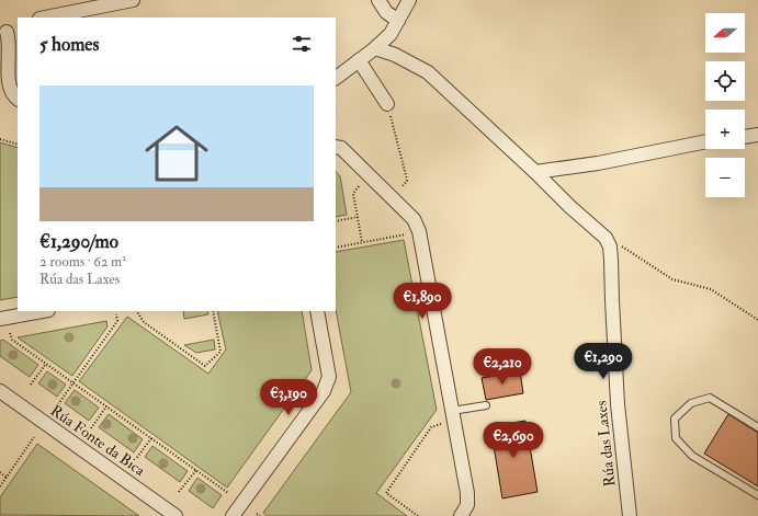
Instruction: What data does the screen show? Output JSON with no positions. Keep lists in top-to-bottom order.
{
  "streets": {
    "street": ["Rúa Fonte da Bica", "Rúa das Laxes"]
  },
  "north": "left",
  "page": {
    "map_buttons": ["+", "−"],
    "heading": "5 homes",
    "list": [
      {
        "name": "€1,290/mo",
        "note": "2 rooms · 62 m² · Rúa das Laxes"
      }
    ],
    "price": [
      "€1,890",
      "€1,290",
      "€2,210",
      "€3,190",
      "€2,690"
    ]
  }
}
